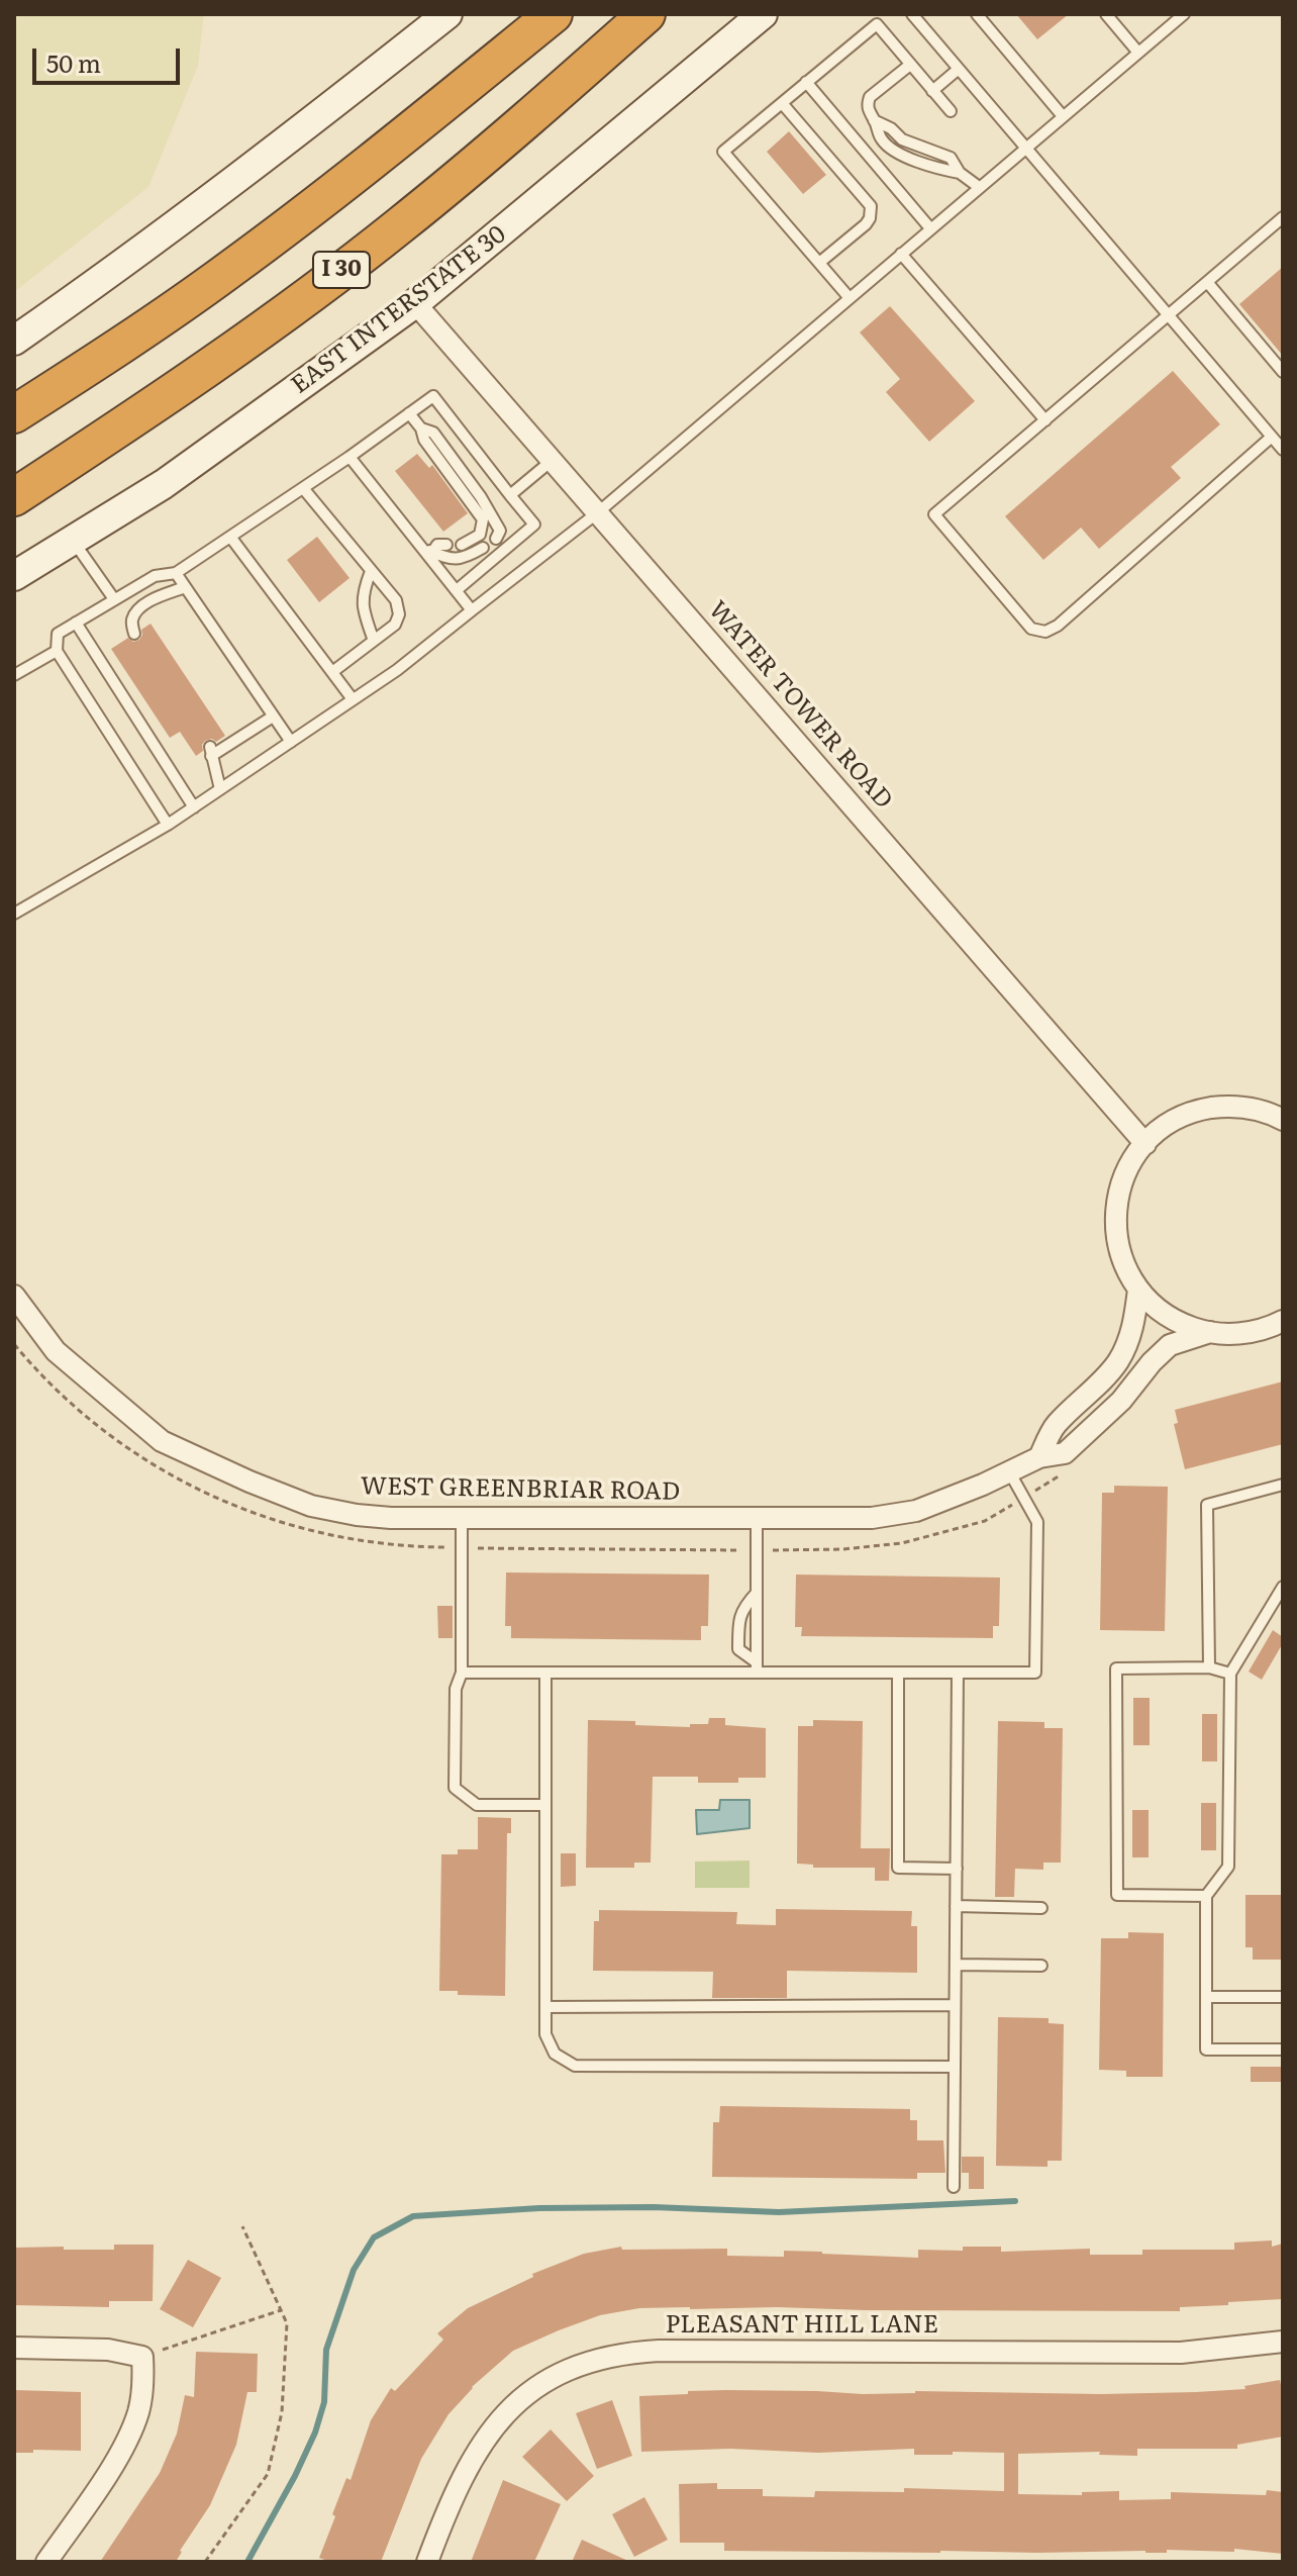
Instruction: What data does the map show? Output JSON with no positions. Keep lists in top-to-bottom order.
{
  "streets": {
    "highway": ["I 30"],
    "main road": ["EAST INTERSTATE 30"],
    "street": ["WATER TOWER ROAD", "WEST GREENBRIAR ROAD", "PLEASANT HILL LANE"]
  },
  "crossings": [
    ["EAST INTERSTATE 30", "WATER TOWER ROAD"]
  ],
  "scale_bar": "50 m"
}
